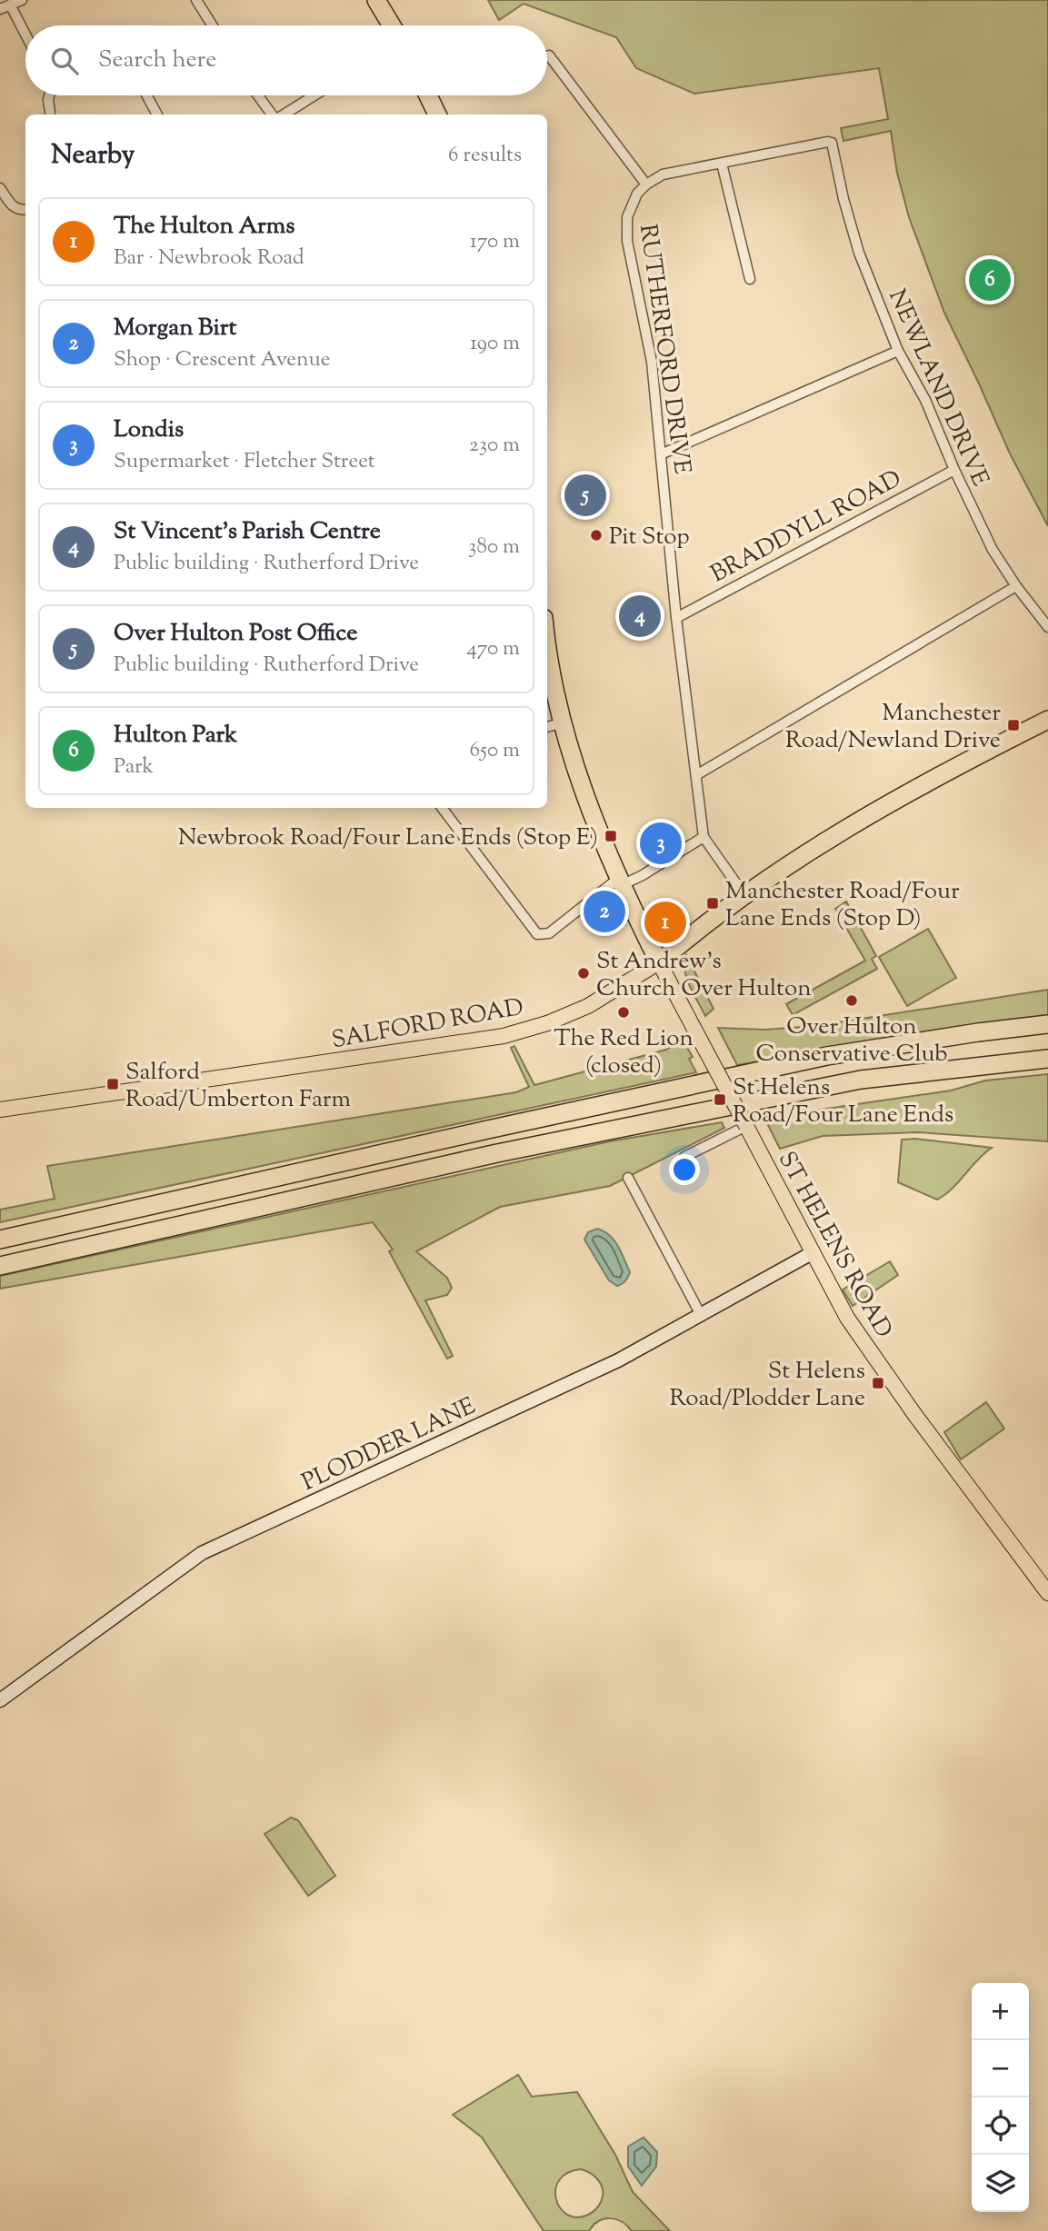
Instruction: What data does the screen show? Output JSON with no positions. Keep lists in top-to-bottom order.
{
  "streets": {
    "main road": ["SALFORD ROAD", "ST HELENS ROAD", "PLODDER LANE"],
    "street": ["RUTHERFORD DRIVE", "NEWLAND DRIVE", "BRADDYLL ROAD"]
  },
  "crossings": [
    ["RUTHERFORD DRIVE", "BRADDYLL ROAD"],
    ["NEWLAND DRIVE", "BRADDYLL ROAD"],
    ["SALFORD ROAD", "ST HELENS ROAD"],
    ["ST HELENS ROAD", "PLODDER LANE"]
  ],
  "places": {
    "other": [
      "Pit Stop",
      "St Andrew's Church Over Hulton",
      "Over Hulton Conservative Club",
      "The Red Lion (closed)"
    ],
    "transit": [
      "Manchester Road/Newland Drive",
      "Newbrook Road/Four Lane Ends (Stop E)",
      "Manchester Road/Four Lane Ends (Stop D)",
      "Salford Road/Umberton Farm",
      "St Helens Road/Four Lane Ends",
      "St Helens Road/Plodder Lane"
    ]
  },
  "page": {
    "search": "Search here",
    "heading": ["Nearby", "6 results"],
    "list": [
      {
        "mark": "1",
        "name": "The Hulton Arms",
        "note": "Bar · Newbrook Road",
        "value": "170 m"
      },
      {
        "mark": "2",
        "name": "Morgan Birt",
        "note": "Shop · Crescent Avenue",
        "value": "190 m"
      },
      {
        "mark": "3",
        "name": "Londis",
        "note": "Supermarket · Fletcher Street",
        "value": "230 m"
      },
      {
        "mark": "4",
        "name": "St Vincent's Parish Centre",
        "note": "Public building · Rutherford Drive",
        "value": "380 m"
      },
      {
        "mark": "5",
        "name": "Over Hulton Post Office",
        "note": "Public building · Rutherford Drive",
        "value": "470 m"
      },
      {
        "mark": "6",
        "name": "Hulton Park",
        "note": "Park",
        "value": "650 m"
      }
    ],
    "pins": [
      "6",
      "5",
      "4",
      "3",
      "2",
      "1"
    ],
    "map_buttons": ["+", "−"]
  }
}
